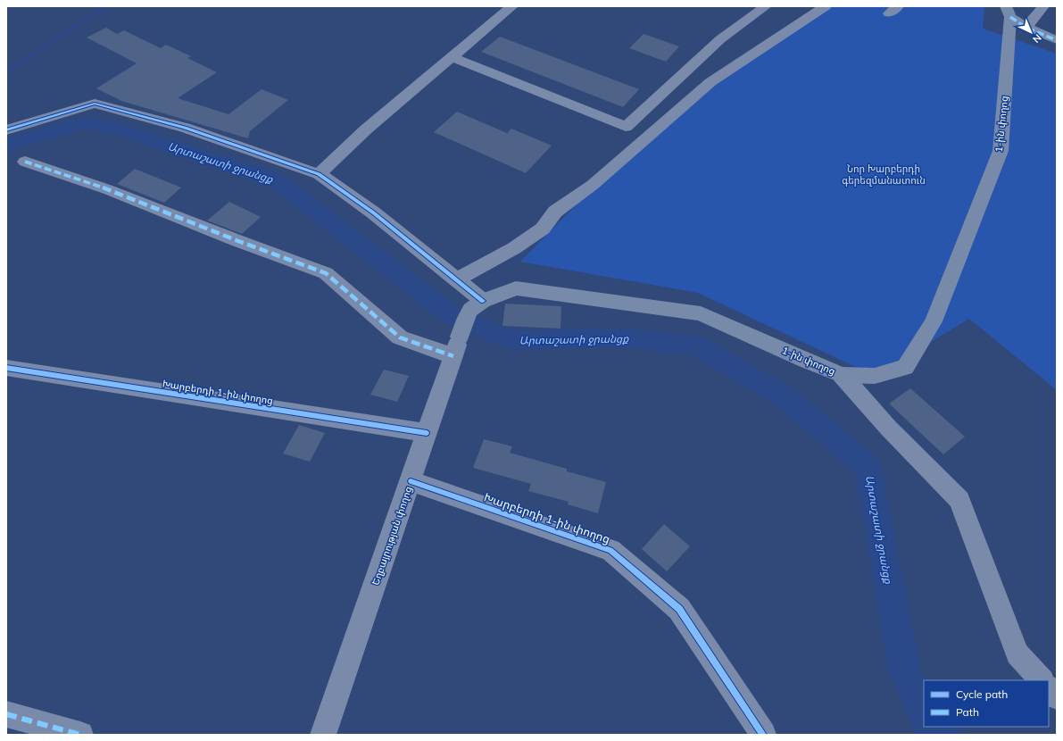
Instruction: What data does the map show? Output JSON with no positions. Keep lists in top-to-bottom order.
{
  "streets": {
    "main road": ["1-ին փողոց"],
    "street": ["Խարբերդի 1-ին փողոց", "Եղբայրության փողոց"]
  },
  "crossings": [
    ["Խարբերդի 1-ին փողոց", "Եղբայրության փողոց"]
  ],
  "water": ["Արտաշատի ջրանցք"],
  "parks": ["Նոր Խարբերդի գերեզմանատուն"],
  "legend": ["Cycle path", "Path"],
  "north": "bottom right"
}
